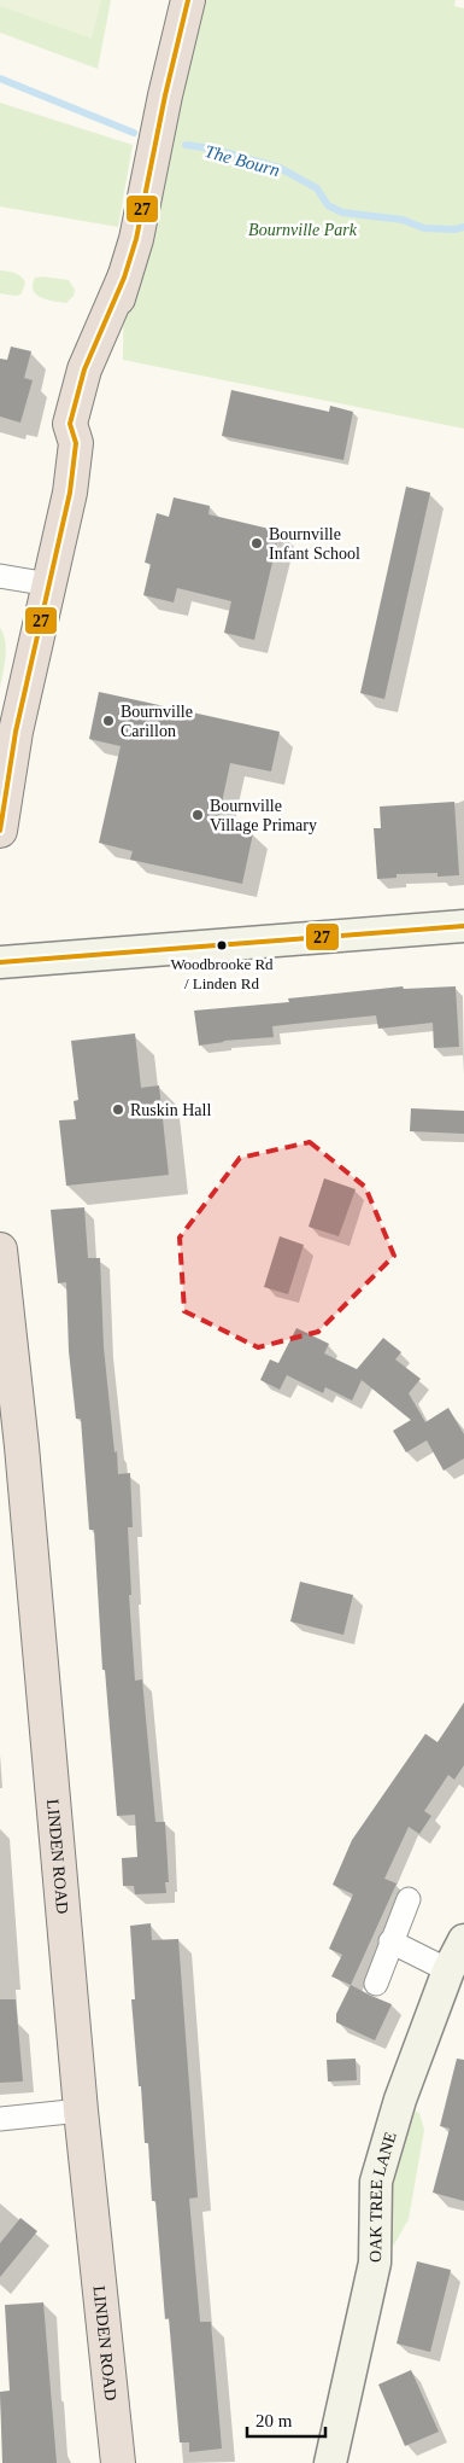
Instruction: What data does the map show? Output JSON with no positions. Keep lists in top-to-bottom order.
{
  "streets": {
    "highway": ["LINDEN ROAD"],
    "street": ["OAK TREE LANE"]
  },
  "water": ["The Bourn"],
  "parks": ["Bournville Park"],
  "places": [
    "Bournville Infant School",
    "Bournville Carillon",
    "Bournville Village Primary",
    "Woodbrooke Rd / Linden Rd",
    "Ruskin Hall"
  ],
  "lines": ["transit line 27"],
  "scale_bar": "20 m"
}
